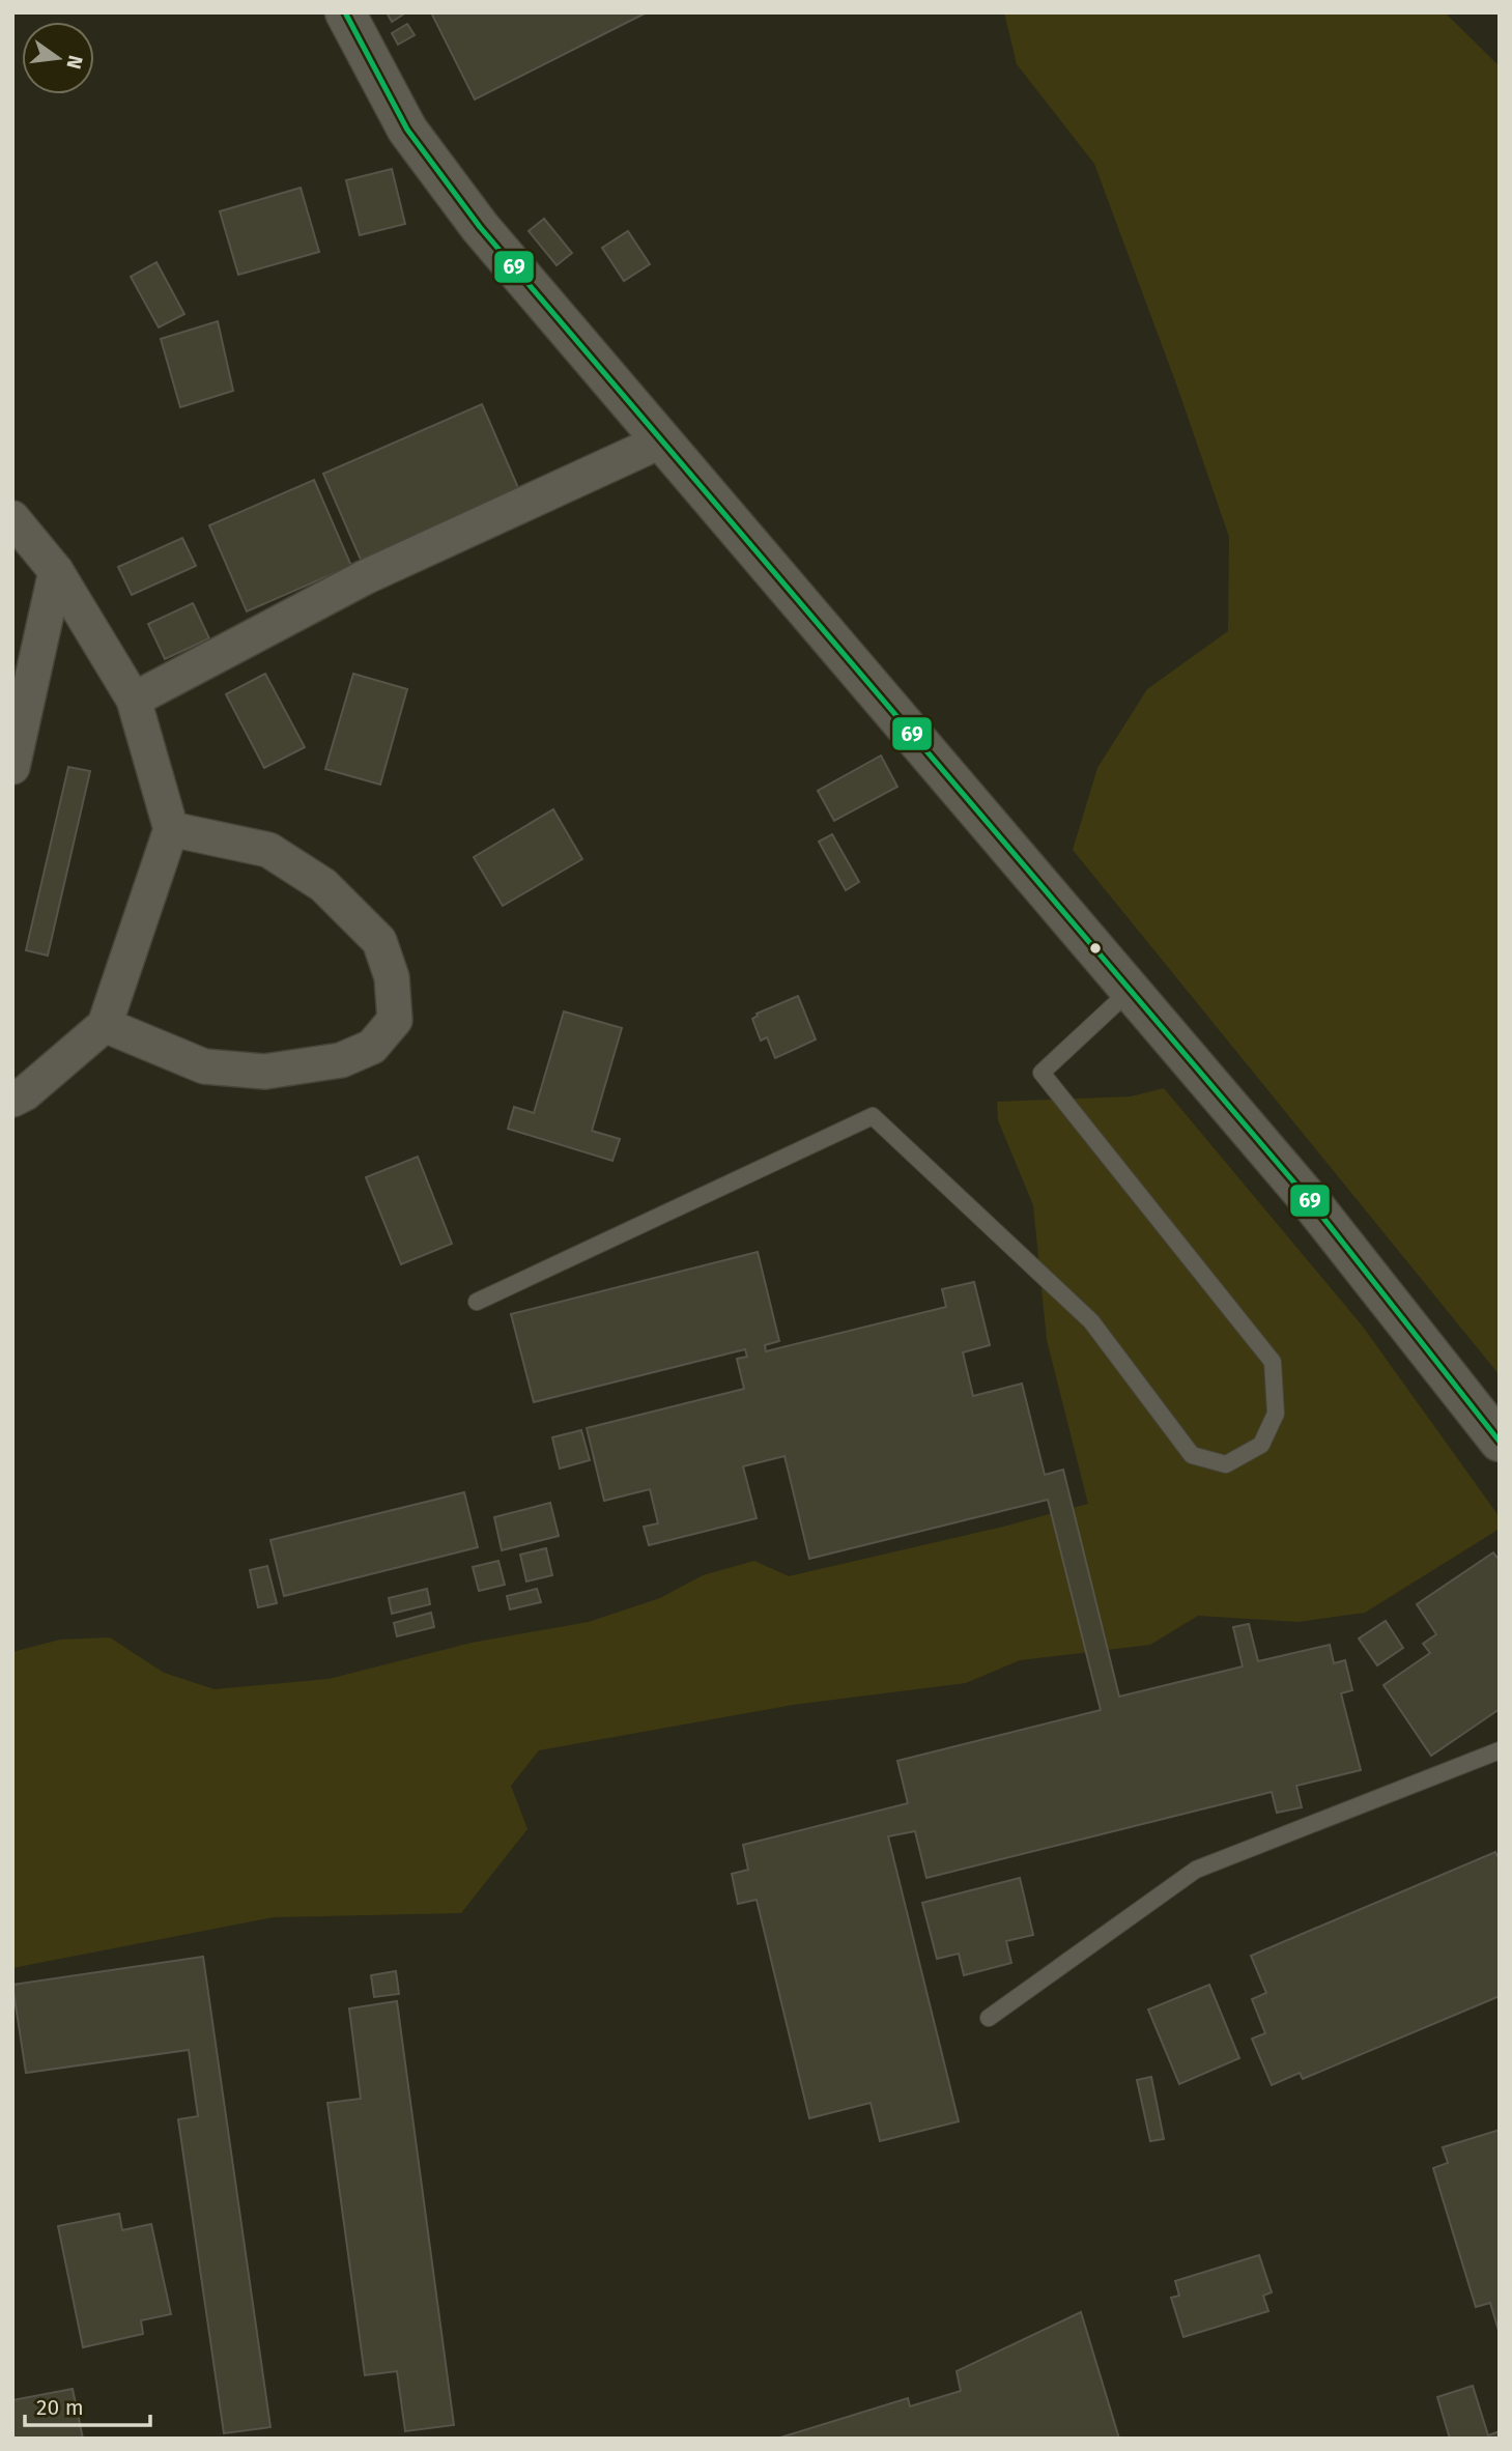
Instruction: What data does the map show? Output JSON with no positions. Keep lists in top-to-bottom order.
{
  "lines": ["transit line 69"],
  "scale_bar": "20 m",
  "north": "right"
}
